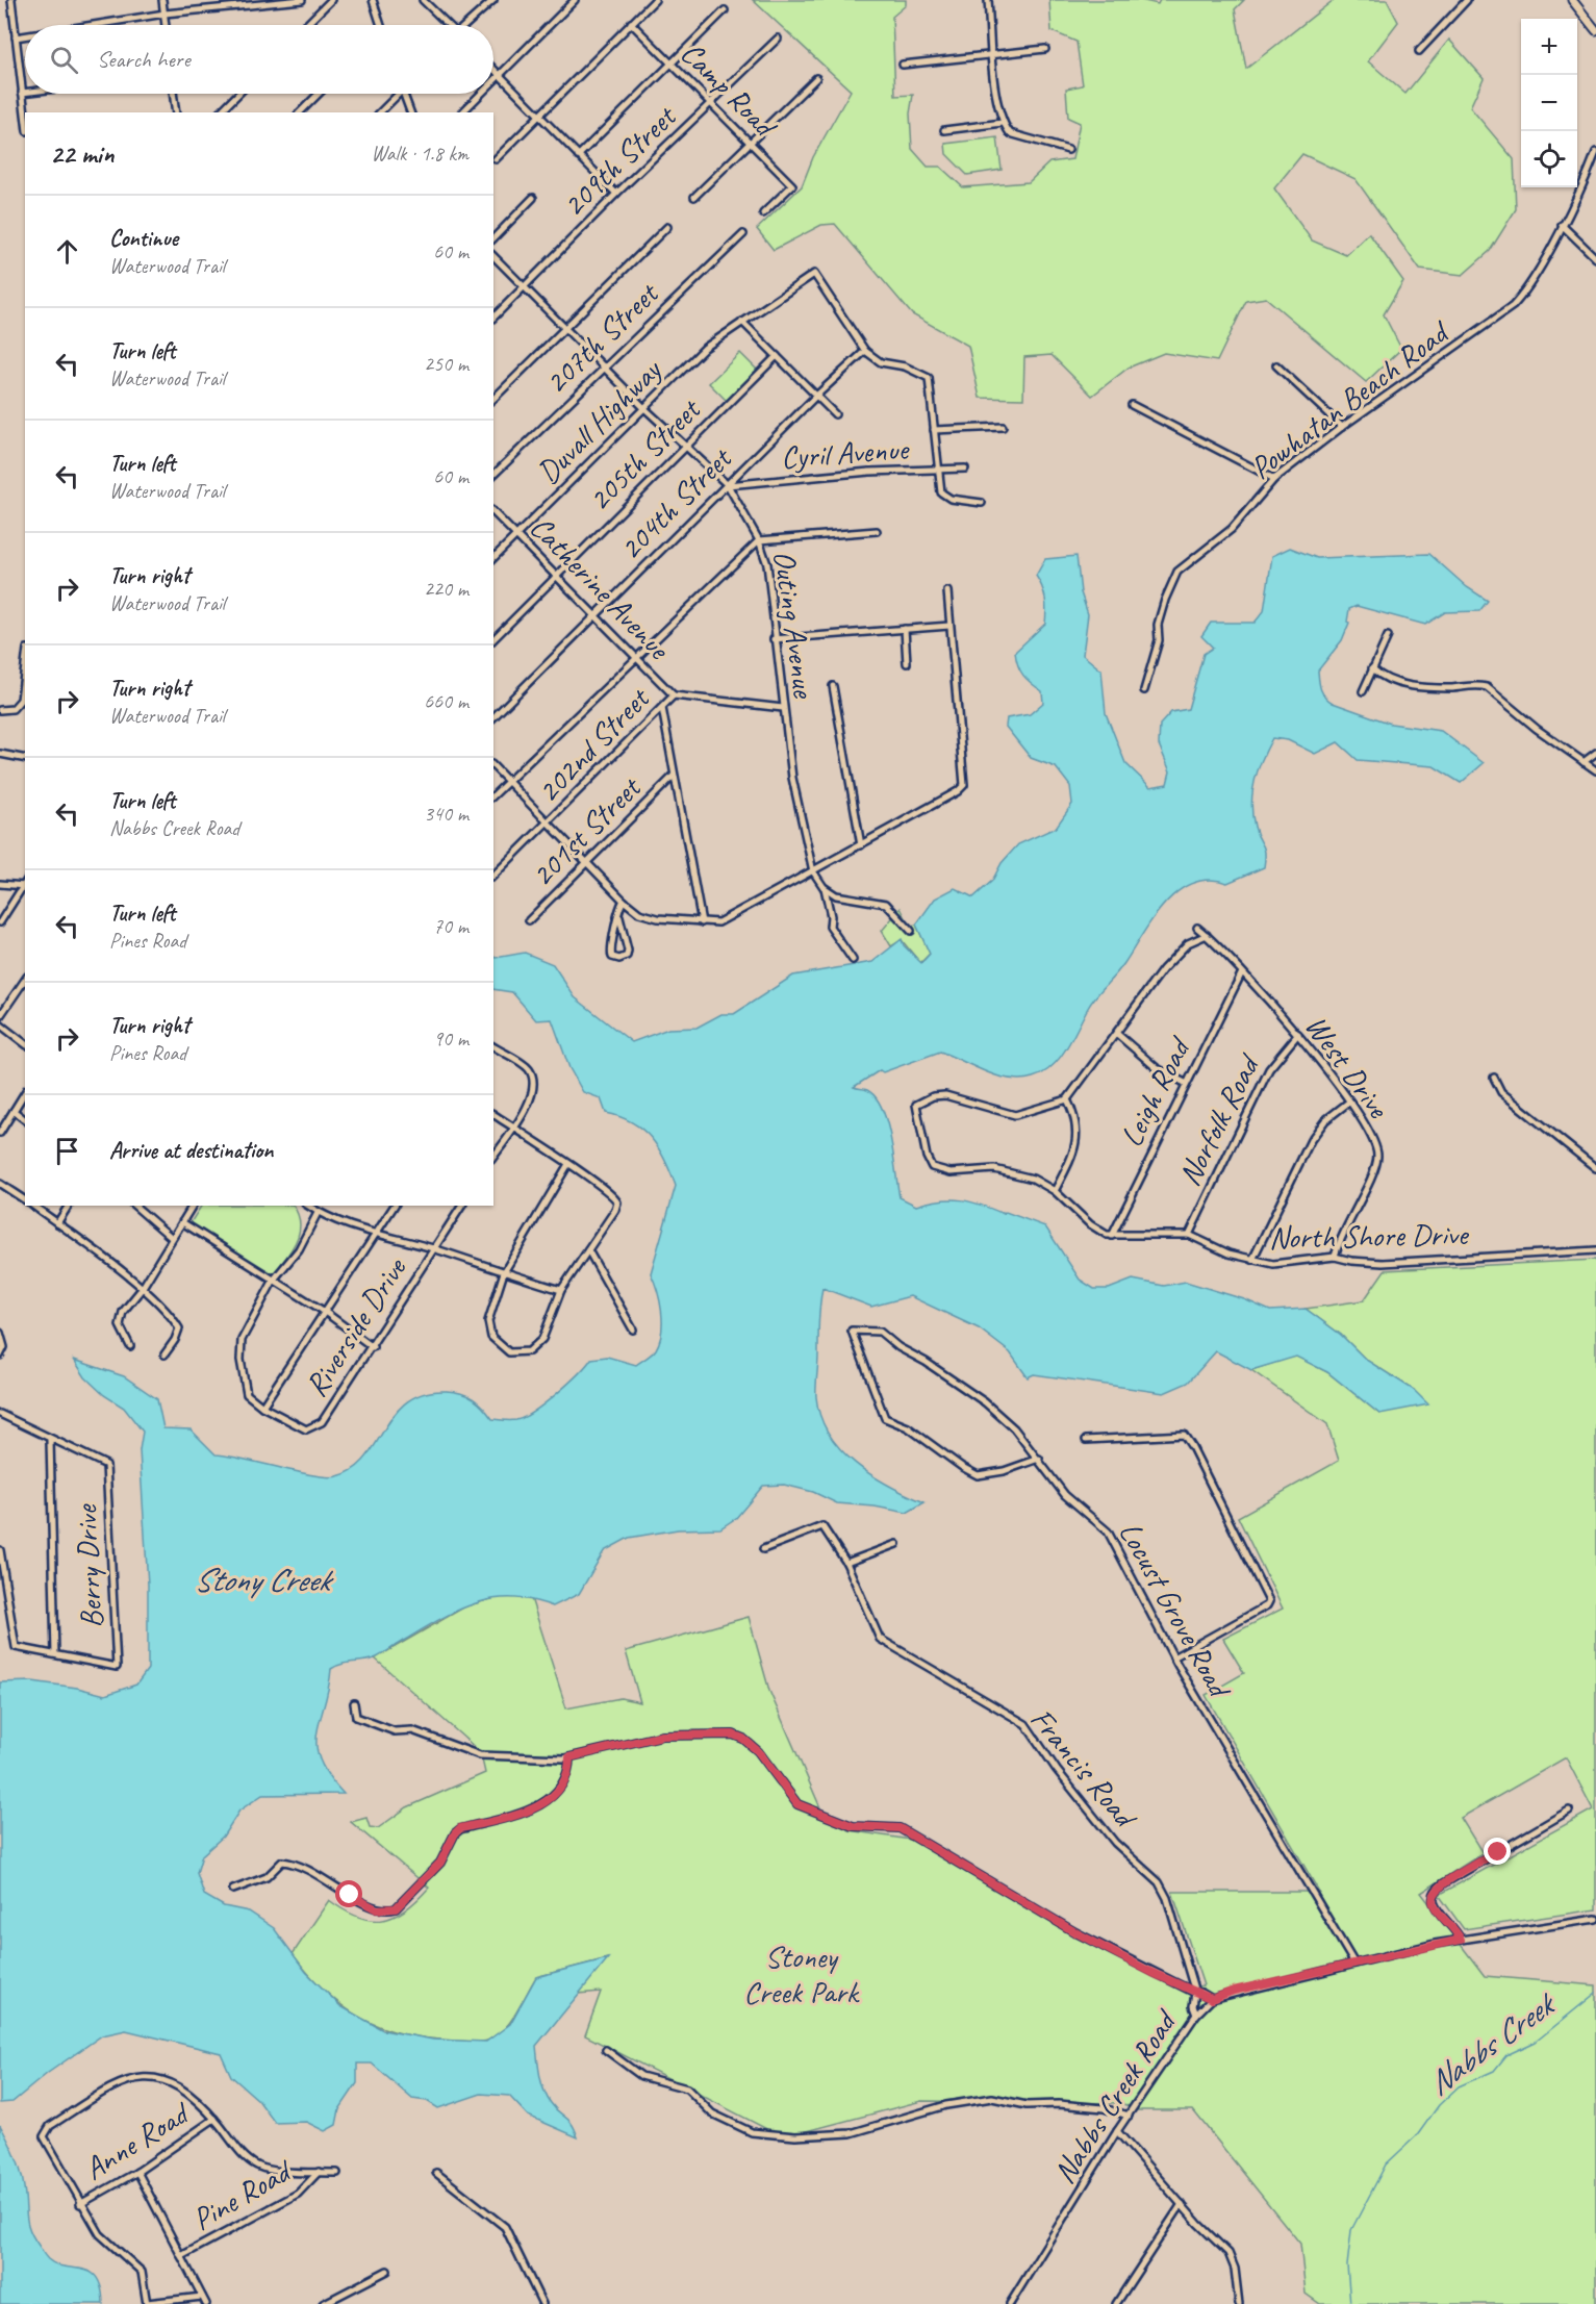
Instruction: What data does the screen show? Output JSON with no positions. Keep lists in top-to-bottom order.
{
  "streets": {
    "street": [
      "Camp Road",
      "209th Street",
      "207th Street",
      "Powhatan Beach Road",
      "Duvall Highway",
      "Cyril Avenue",
      "205th Street",
      "204th Street",
      "Catherine Avenue",
      "Outing Avenue",
      "202nd Street",
      "201st Street",
      "West Drive",
      "Leigh Road",
      "Norfolk Road",
      "North Shore Drive",
      "Riverside Drive",
      "Berry Drive",
      "Locust Grove Road",
      "Francis Road",
      "Nabbs Creek Road",
      "Anne Road",
      "Pine Road"
    ]
  },
  "crossings": [
    ["Camp Road", "209th Street"],
    ["209th Street", "Outing Avenue"],
    ["207th Street", "Outing Avenue"],
    ["Duvall Highway", "204th Street"],
    ["Duvall Highway", "Catherine Avenue"],
    ["Duvall Highway", "Outing Avenue"],
    ["Cyril Avenue", "204th Street"],
    ["Cyril Avenue", "Outing Avenue"],
    ["205th Street", "Catherine Avenue"],
    ["205th Street", "Outing Avenue"],
    ["204th Street", "Catherine Avenue"],
    ["204th Street", "Outing Avenue"],
    ["Catherine Avenue", "202nd Street"],
    ["Catherine Avenue", "201st Street"],
    ["Outing Avenue", "202nd Street"],
    ["West Drive", "Leigh Road"],
    ["West Drive", "Norfolk Road"],
    ["West Drive", "North Shore Drive"],
    ["Leigh Road", "North Shore Drive"],
    ["Norfolk Road", "North Shore Drive"],
    ["Locust Grove Road", "Nabbs Creek Road"],
    ["Francis Road", "Nabbs Creek Road"]
  ],
  "water": ["Stony Creek", "Nabbs Creek"],
  "parks": ["Stoney Creek Park"],
  "page": {
    "map_buttons": ["+", "−"],
    "search": "Search here",
    "heading": ["22 min", "Walk · 1.8 km"],
    "list": [
      ["Continue", "Waterwood Trail", "60 m"],
      ["Turn left", "Waterwood Trail", "250 m"],
      ["Turn left", "Waterwood Trail", "60 m"],
      ["Turn right", "Waterwood Trail", "220 m"],
      ["Turn right", "Waterwood Trail", "660 m"],
      ["Turn left", "Nabbs Creek Road", "340 m"],
      ["Turn left", "Pines Road", "70 m"],
      ["Turn right", "Pines Road", "90 m"],
      "Arrive at destination"
    ]
  }
}
